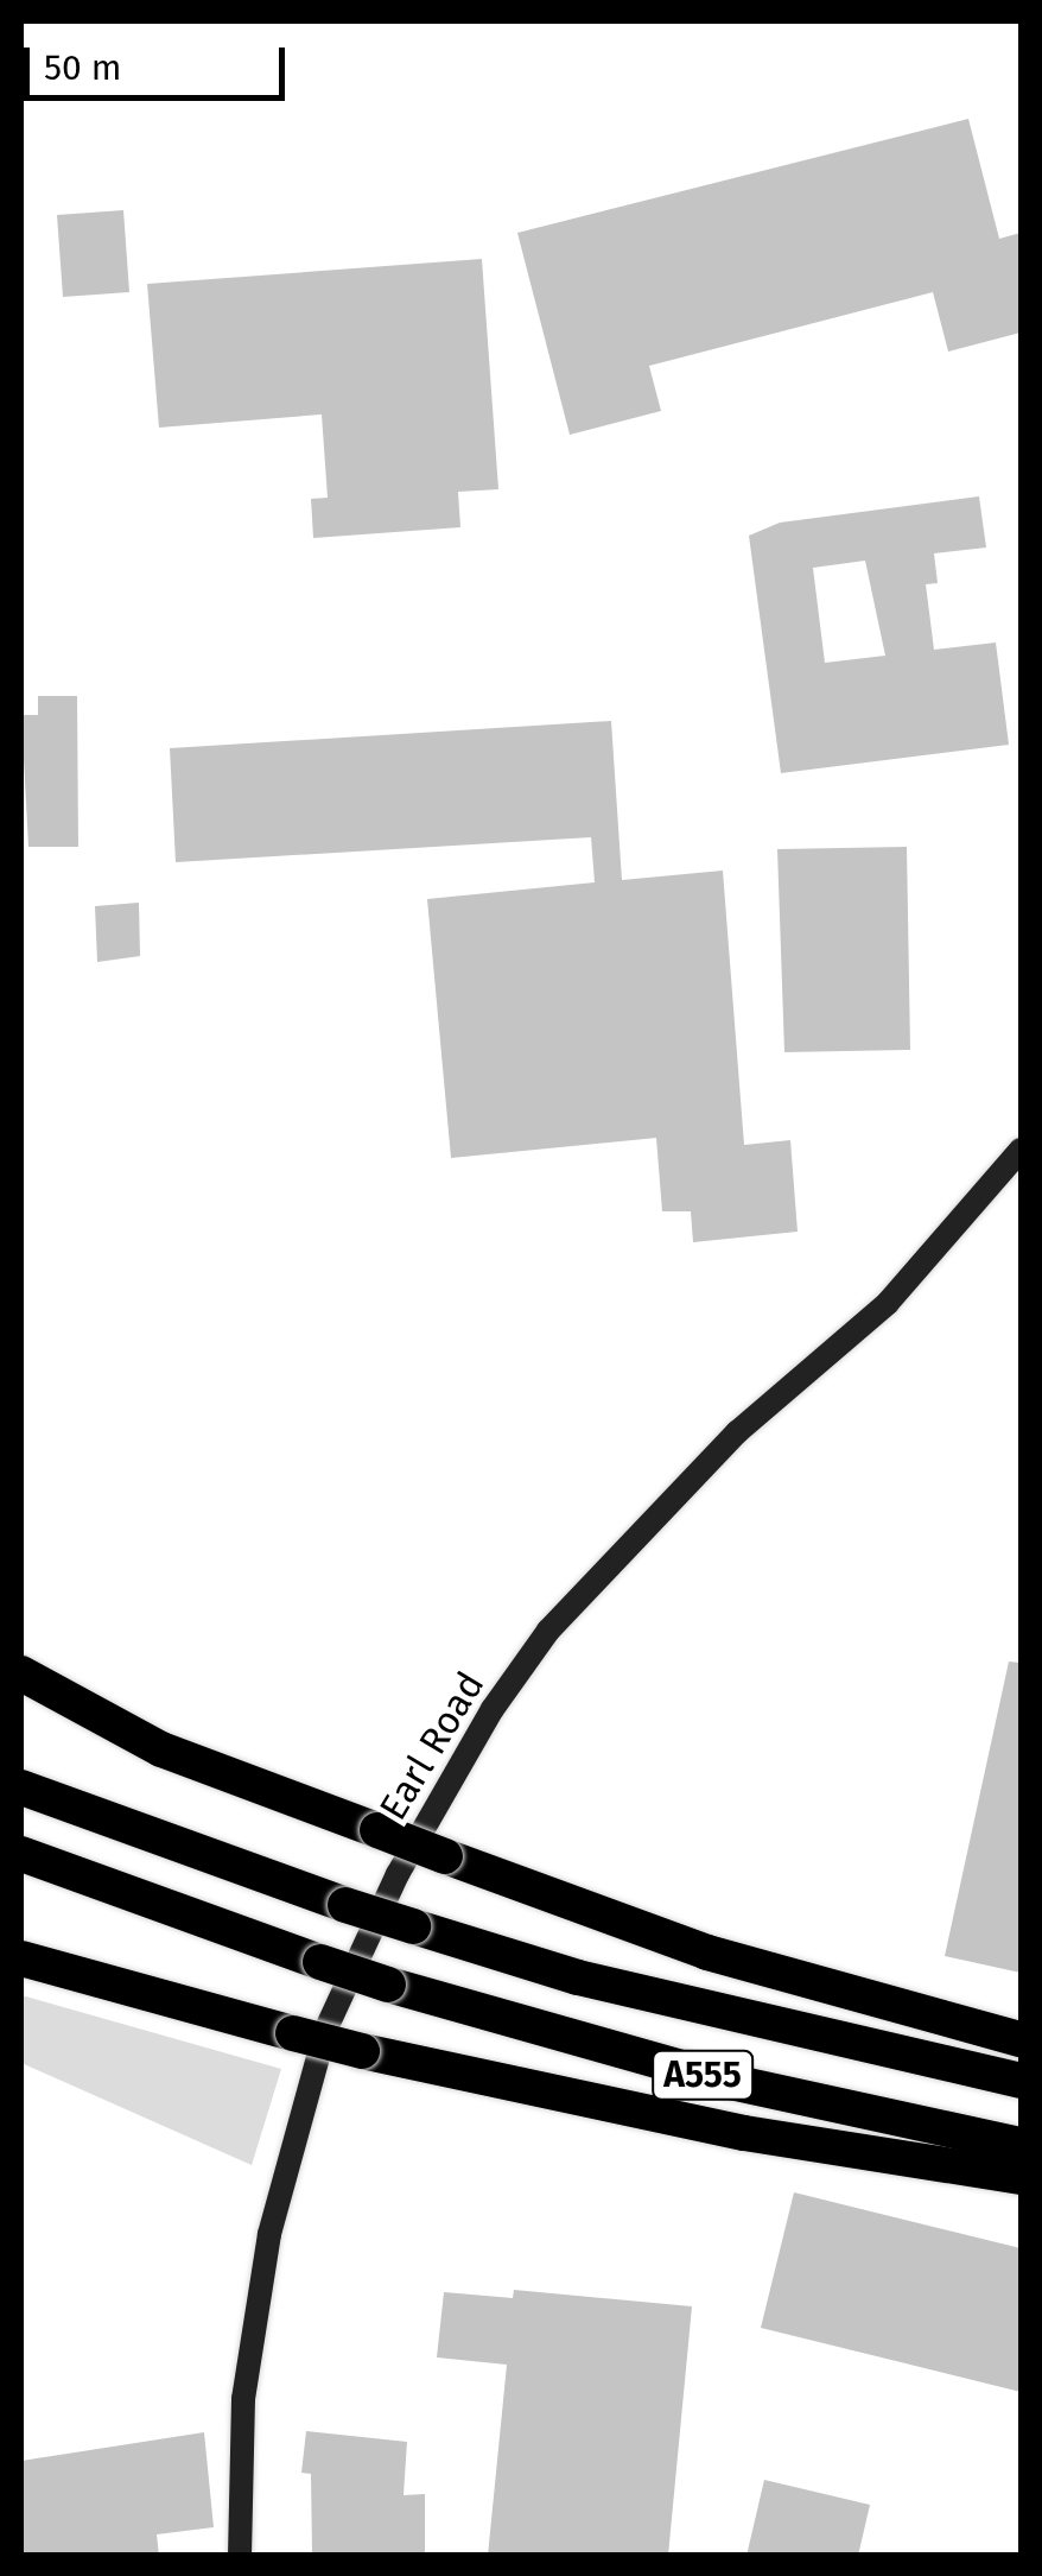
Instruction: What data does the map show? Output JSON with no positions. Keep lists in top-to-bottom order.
{
  "streets": {
    "highway": ["A555"],
    "street": ["Earl Road"]
  },
  "scale_bar": "50 m"
}
